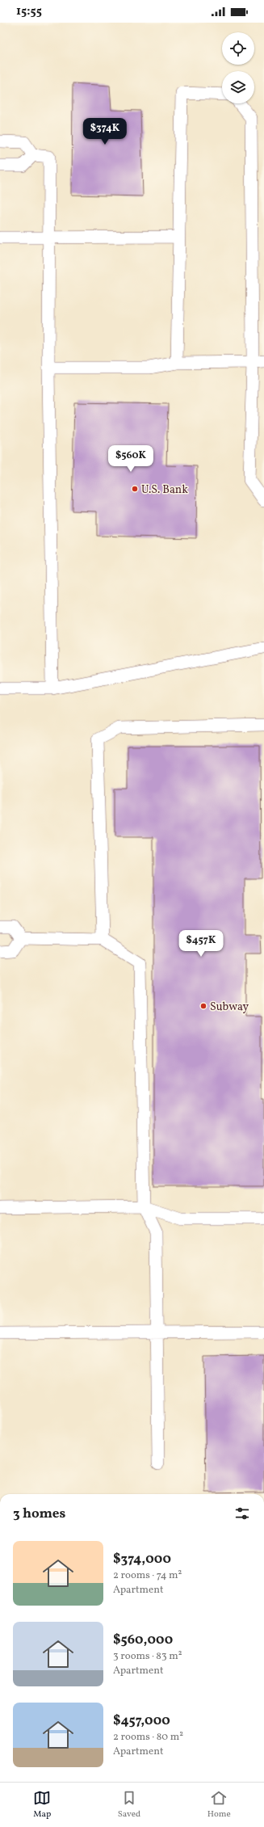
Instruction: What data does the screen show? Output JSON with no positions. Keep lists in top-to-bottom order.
{
  "places": ["U.S. Bank", "Subway"],
  "page": {
    "status": "15:55",
    "price": ["$374K", "$560K", "$457K"],
    "heading": "3 homes",
    "list": [
      {
        "name": "$374,000",
        "note": "2 rooms · 74 m² · Apartment"
      },
      {
        "name": "$560,000",
        "note": "3 rooms · 83 m² · Apartment"
      },
      {
        "name": "$457,000",
        "note": "2 rooms · 80 m² · Apartment"
      }
    ],
    "tabs": ["Map", "Saved", "Home"]
  }
}
